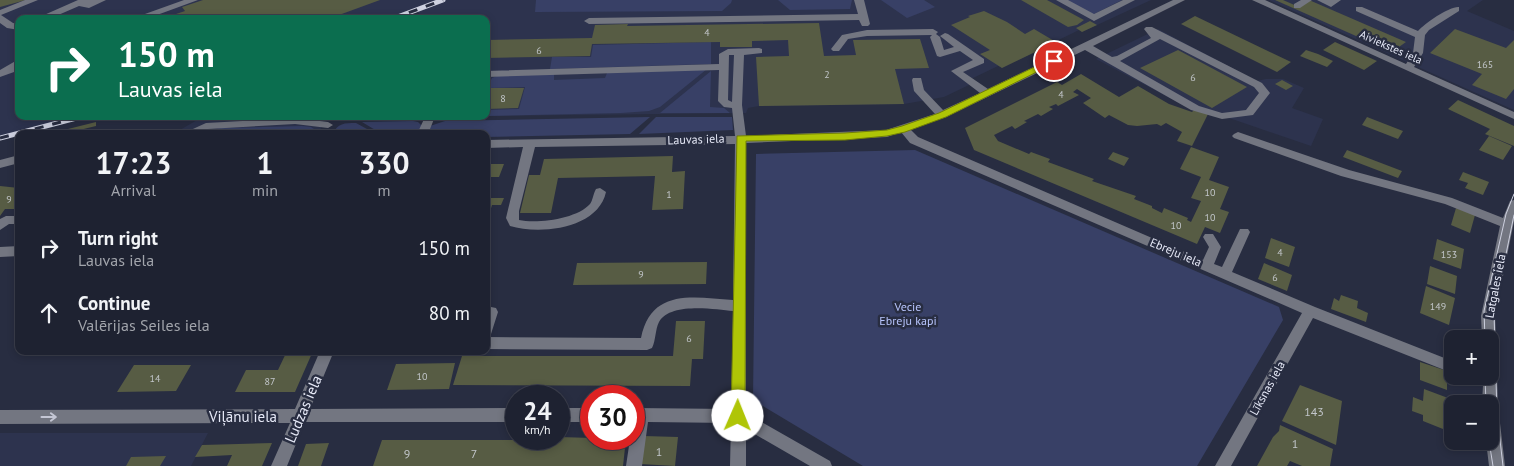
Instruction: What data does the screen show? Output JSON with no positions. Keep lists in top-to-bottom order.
{
  "streets": {
    "street": [
      "Aiviekstes iela",
      "Lauvas iela",
      "Ebreju iela",
      "Latgales iela",
      "Līksnas iela",
      "Ludzas iela",
      "Viļānu iela"
    ]
  },
  "crossings": [
    ["Lauvas iela", "Ebreju iela"],
    ["Ebreju iela", "Līksnas iela"],
    ["Ludzas iela", "Viļānu iela"]
  ],
  "one_way": ["Viļānu iela"],
  "parks": ["Vecie Ebreju kapi"],
  "house_numbers": [
    "4",
    "6",
    "165",
    "2",
    "6",
    "4",
    "8",
    "10",
    "1",
    "9",
    "10",
    "10",
    "4",
    "153",
    "9",
    "6",
    "149",
    "6",
    "10",
    "14",
    "87",
    "143",
    "1",
    "1",
    "9",
    "7"
  ],
  "page": {
    "turn": ["150 m", "Lauvas iela"],
    "eta": [
      "17:23",
      "Arrival",
      "1",
      "min",
      "330",
      "m"
    ],
    "list": [
      {
        "name": "Turn right",
        "note": "Lauvas iela",
        "value": "150 m"
      },
      {
        "name": "Continue",
        "note": "Valērijas Seiles iela",
        "value": "80 m"
      }
    ],
    "map_buttons": ["+", "−"],
    "speed": "24 km/h",
    "limit": "30"
  }
}
